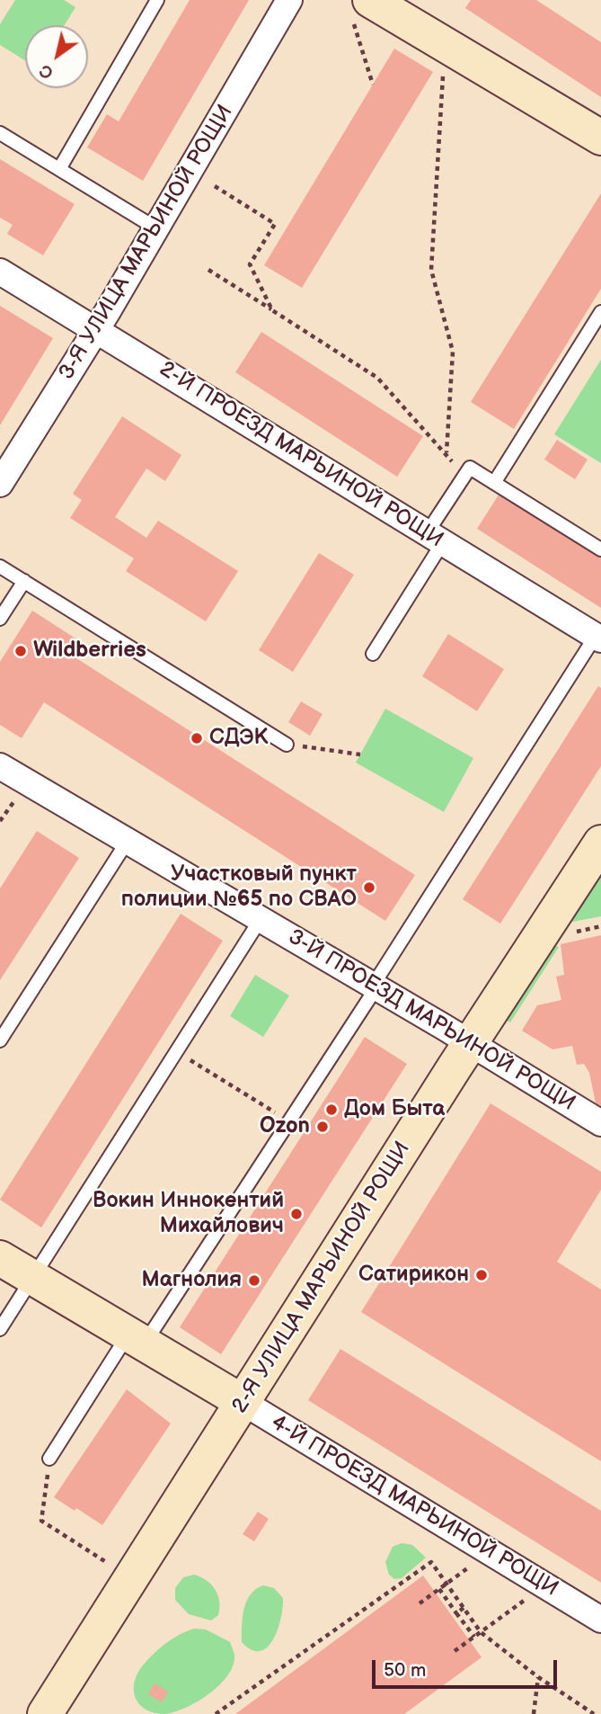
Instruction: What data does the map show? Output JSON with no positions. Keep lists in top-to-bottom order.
{
  "streets": {
    "street": [
      "3-Я УЛИЦА МАРЬИНОЙ РОЩИ",
      "2-Й ПРОЕЗД МАРЬИНОЙ РОЩИ",
      "3-Й ПРОЕЗД МАРЬИНОЙ РОЩИ",
      "2-Я УЛИЦА МАРЬИНОЙ РОЩИ",
      "4-Й ПРОЕЗД МАРЬИНОЙ РОЩИ"
    ]
  },
  "crossings": [
    ["3-Я УЛИЦА МАРЬИНОЙ РОЩИ", "2-Й ПРОЕЗД МАРЬИНОЙ РОЩИ"],
    ["3-Й ПРОЕЗД МАРЬИНОЙ РОЩИ", "2-Я УЛИЦА МАРЬИНОЙ РОЩИ"],
    ["2-Я УЛИЦА МАРЬИНОЙ РОЩИ", "4-Й ПРОЕЗД МАРЬИНОЙ РОЩИ"]
  ],
  "places": [
    "Wildberries",
    "СДЭК",
    "Участковый пункт полиции №65 по СВАО",
    "Дом Быта",
    "Ozon",
    "Вокин Иннокентий Михайлович",
    "Сатирикон",
    "Магнолия"
  ],
  "scale_bar": "50 m",
  "north": "bottom left"
}
